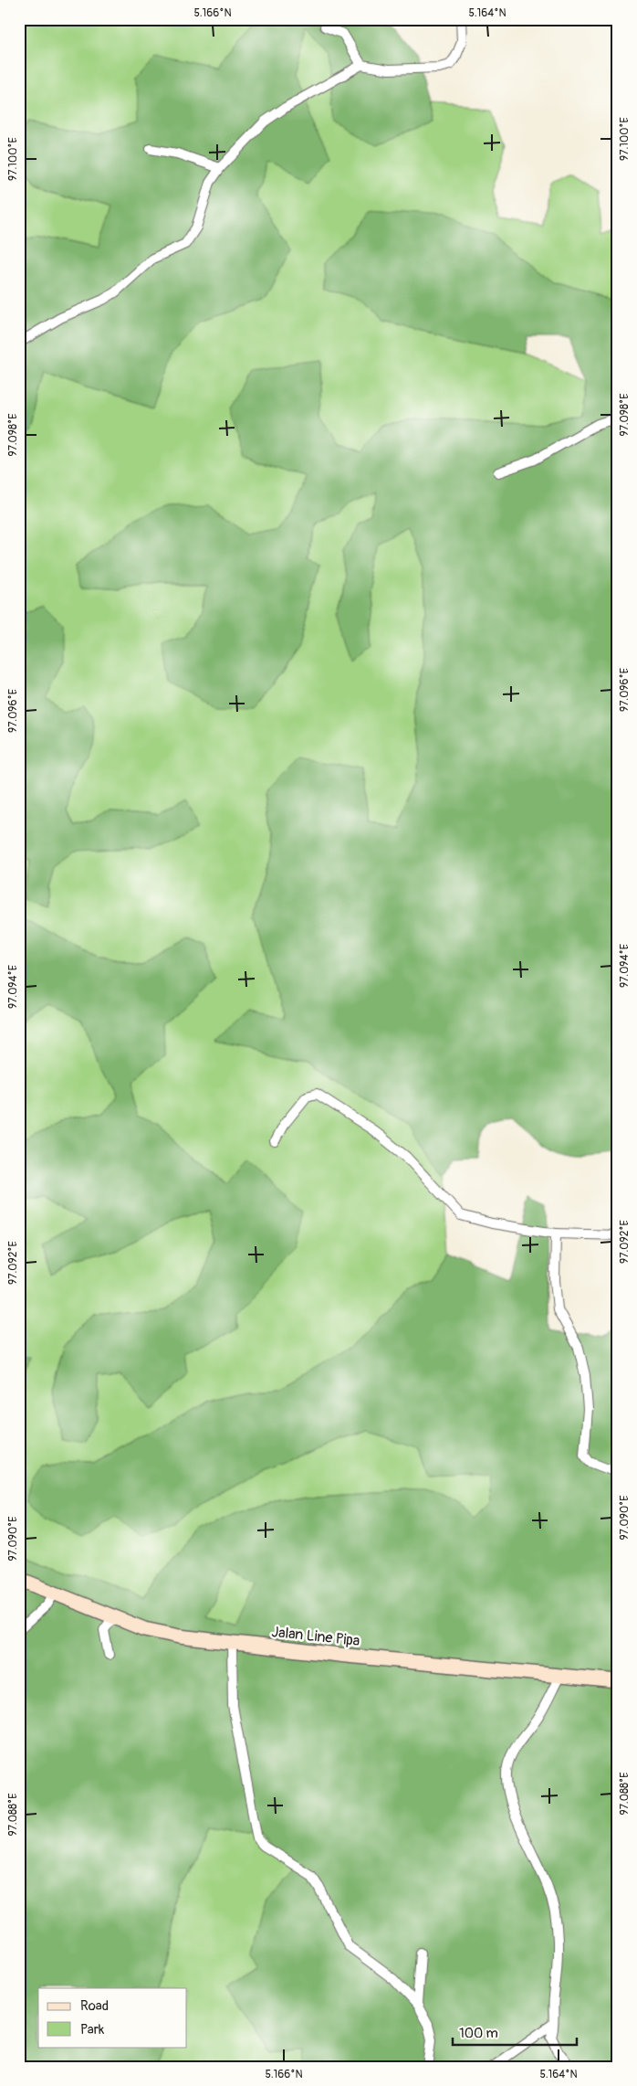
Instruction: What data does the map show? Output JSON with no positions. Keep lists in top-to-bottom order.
{
  "streets": {
    "main road": ["Jalan Line Pipa"]
  },
  "legend": ["Road", "Park"],
  "scale_bar": "100 m",
  "coordinates": [
    "5.166°N",
    "5.164°N",
    "97.100°E",
    "97.098°E",
    "97.096°E",
    "97.094°E",
    "97.092°E",
    "97.090°E",
    "97.088°E"
  ]
}
